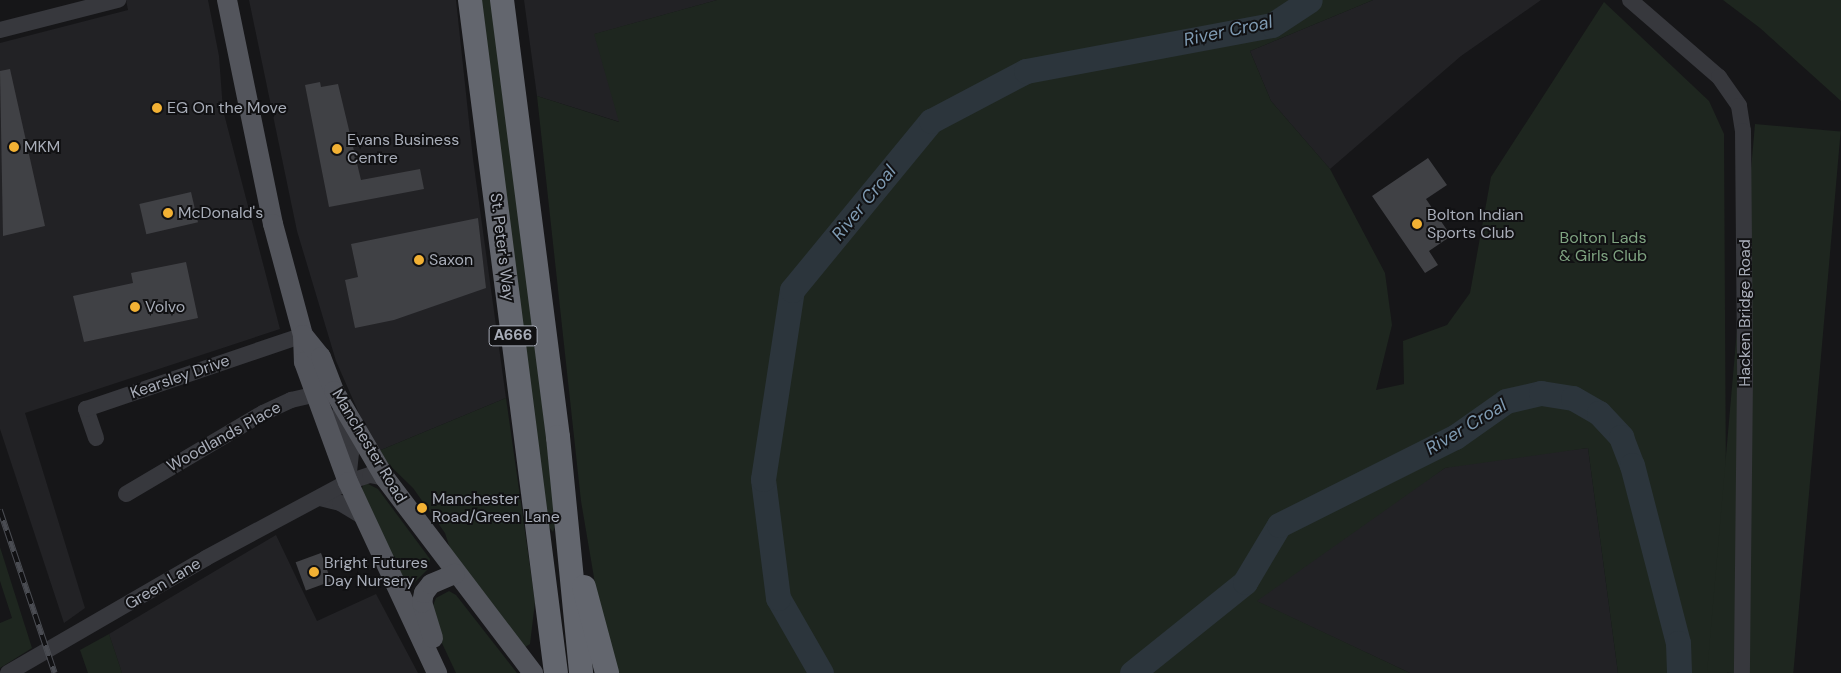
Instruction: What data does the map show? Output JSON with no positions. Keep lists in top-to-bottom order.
{
  "streets": {
    "highway": ["St. Peter's Way", "A666"],
    "main road": ["Manchester Road"],
    "street": [
      "Hacken Bridge Road",
      "Kearsley Drive",
      "Woodlands Place",
      "Green Lane"
    ]
  },
  "crossings": [
    ["Kearsley Drive", "Manchester Road"],
    ["Woodlands Place", "Manchester Road"],
    ["Manchester Road", "Green Lane"]
  ],
  "water": ["River Croal"],
  "parks": ["Bolton Lads & Girls Club"],
  "places": [
    "EG On the Move",
    "MKM",
    "Evans Business Centre",
    "McDonald's",
    "Bolton Indian Sports Club",
    "Saxon",
    "Volvo",
    "Manchester Road/Green Lane",
    "Bright Futures Day Nursery"
  ]
}
